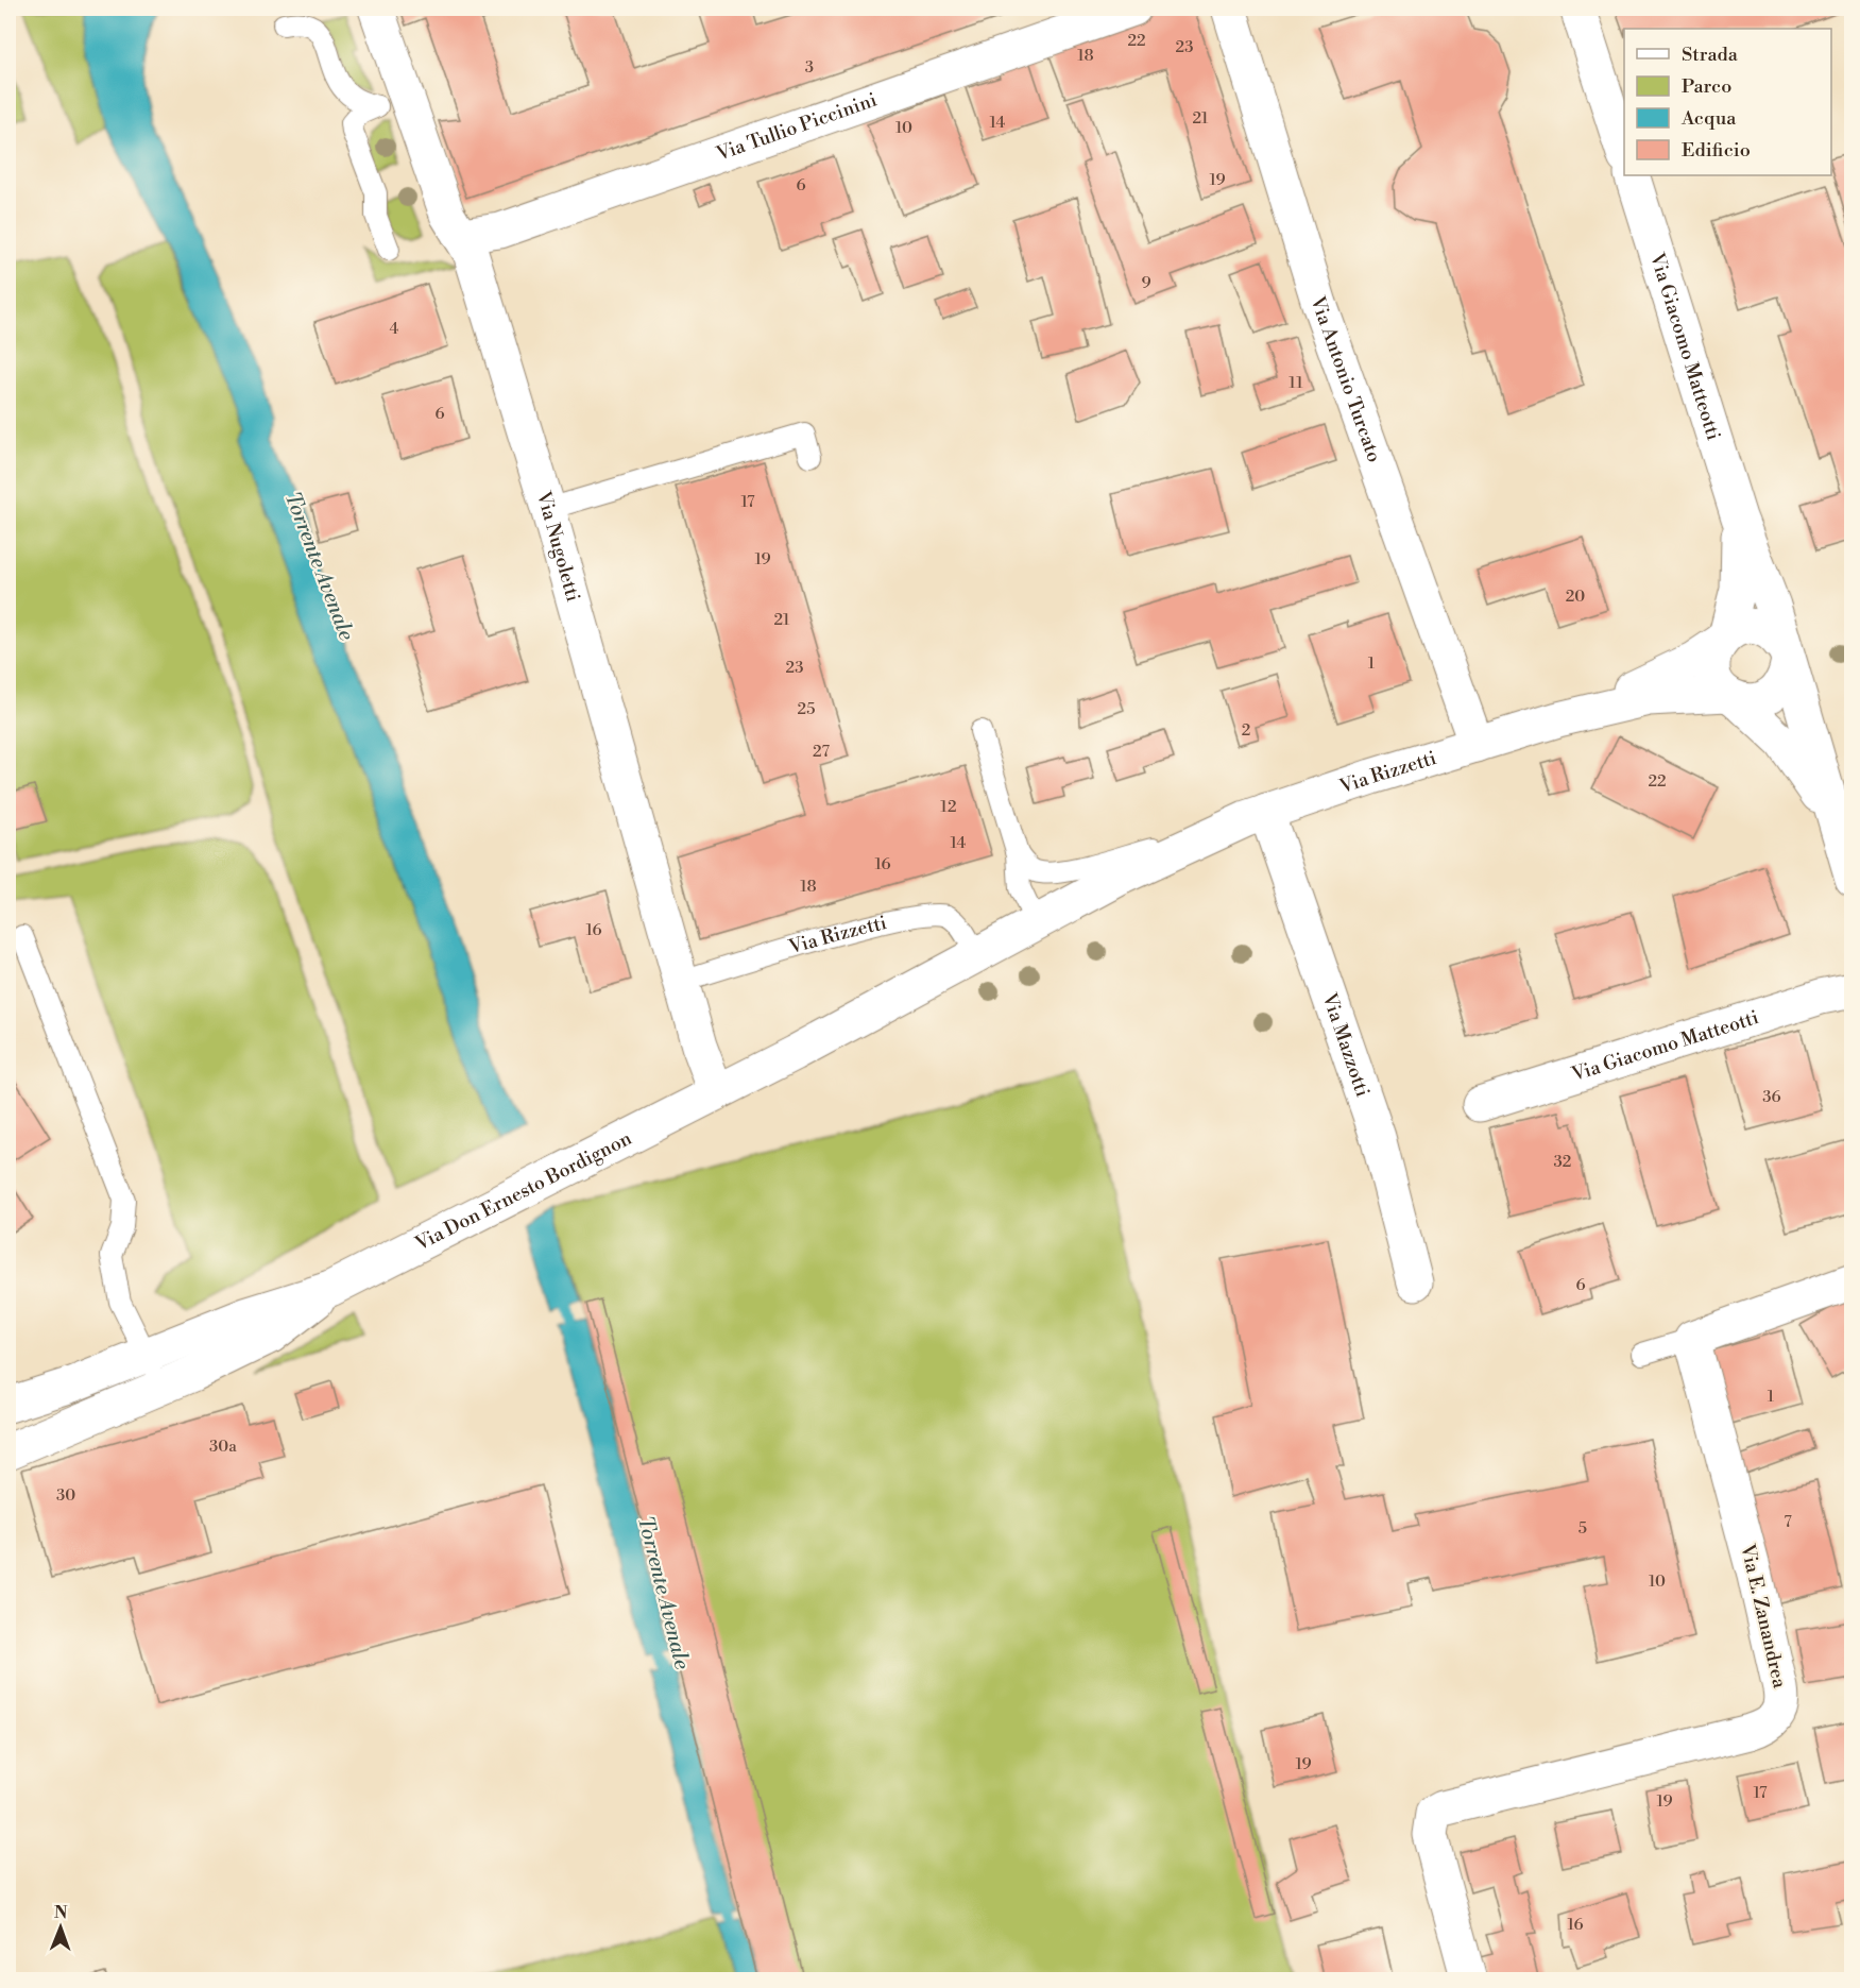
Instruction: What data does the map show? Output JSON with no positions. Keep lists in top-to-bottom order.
{
  "streets": {
    "street": [
      "Via Tullio Piccinini",
      "Via Giacomo Matteotti",
      "Via Antonio Turcato",
      "Via Nugoletti",
      "Via Rizzetti",
      "Via Mazzotti",
      "Via Don Ernesto Bordignon",
      "Via E. Zanandrea"
    ]
  },
  "crossings": [
    ["Via Tullio Piccinini", "Via Nugoletti"],
    ["Via Giacomo Matteotti", "Via Rizzetti"],
    ["Via Antonio Turcato", "Via Rizzetti"],
    ["Via Nugoletti", "Via Rizzetti"],
    ["Via Nugoletti", "Via Don Ernesto Bordignon"],
    ["Via Rizzetti", "Via Mazzotti"],
    ["Via Rizzetti", "Via Don Ernesto Bordignon"]
  ],
  "water": ["Torrente Avenale"],
  "house_numbers": [
    "22",
    "23",
    "18",
    "3",
    "21",
    "14",
    "10",
    "19",
    "6",
    "9",
    "4",
    "11",
    "6",
    "17",
    "19",
    "20",
    "21",
    "1",
    "23",
    "25",
    "2",
    "27",
    "22",
    "12",
    "14",
    "16",
    "18",
    "16",
    "36",
    "32",
    "6",
    "1",
    "30a",
    "30",
    "7",
    "5",
    "10",
    "19",
    "17",
    "19",
    "16"
  ],
  "legend": [
    "Strada",
    "Parco",
    "Acqua",
    "Edificio"
  ],
  "north": "top"
}
